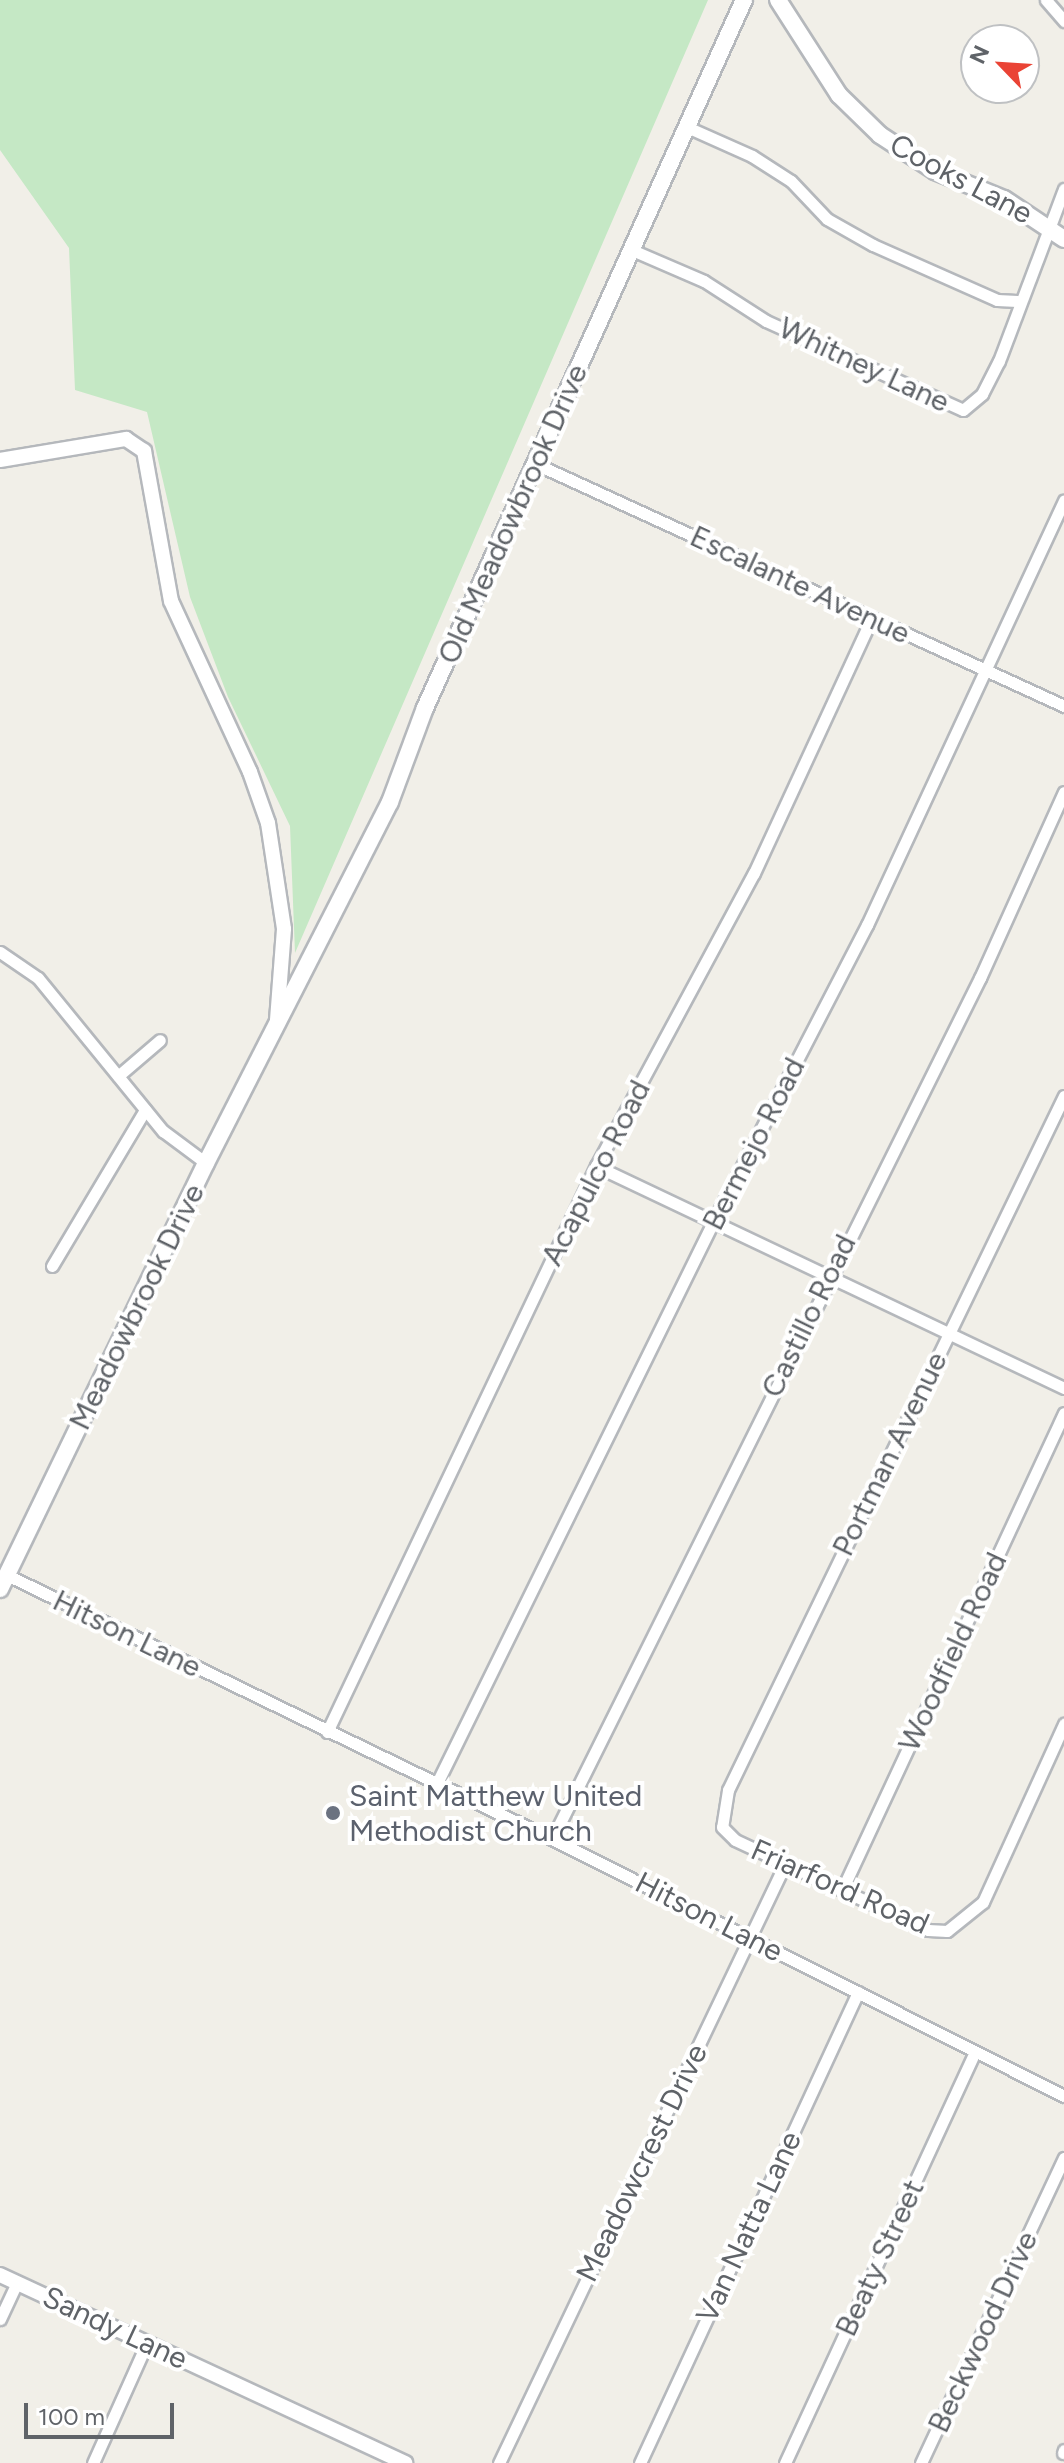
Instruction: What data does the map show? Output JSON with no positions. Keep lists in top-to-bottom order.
{
  "streets": {
    "main road": ["Cooks Lane", "Old Meadowbrook Drive", "Meadowbrook Drive"],
    "street": [
      "Whitney Lane",
      "Escalante Avenue",
      "Bermejo Road",
      "Acapulco Road",
      "Castillo Road",
      "Portman Avenue",
      "Hitson Lane",
      "Woodfield Road",
      "Friarford Road",
      "Meadowcrest Drive",
      "Van Natta Lane",
      "Beaty Street",
      "Sandy Lane",
      "Beckwood Drive"
    ]
  },
  "crossings": [
    ["Cooks Lane", "Whitney Lane"],
    ["Whitney Lane", "Old Meadowbrook Drive"],
    ["Old Meadowbrook Drive", "Escalante Avenue"],
    ["Old Meadowbrook Drive", "Meadowbrook Drive"],
    ["Escalante Avenue", "Bermejo Road"],
    ["Escalante Avenue", "Acapulco Road"],
    ["Bermejo Road", "Hitson Lane"],
    ["Acapulco Road", "Hitson Lane"],
    ["Meadowbrook Drive", "Hitson Lane"],
    ["Castillo Road", "Hitson Lane"],
    ["Portman Avenue", "Friarford Road"],
    ["Hitson Lane", "Meadowcrest Drive"],
    ["Hitson Lane", "Van Natta Lane"],
    ["Hitson Lane", "Beaty Street"],
    ["Woodfield Road", "Friarford Road"],
    ["Friarford Road", "Meadowcrest Drive"]
  ],
  "places": ["Saint Matthew United Methodist Church"],
  "scale_bar": "100 m",
  "north": "top left"
}
